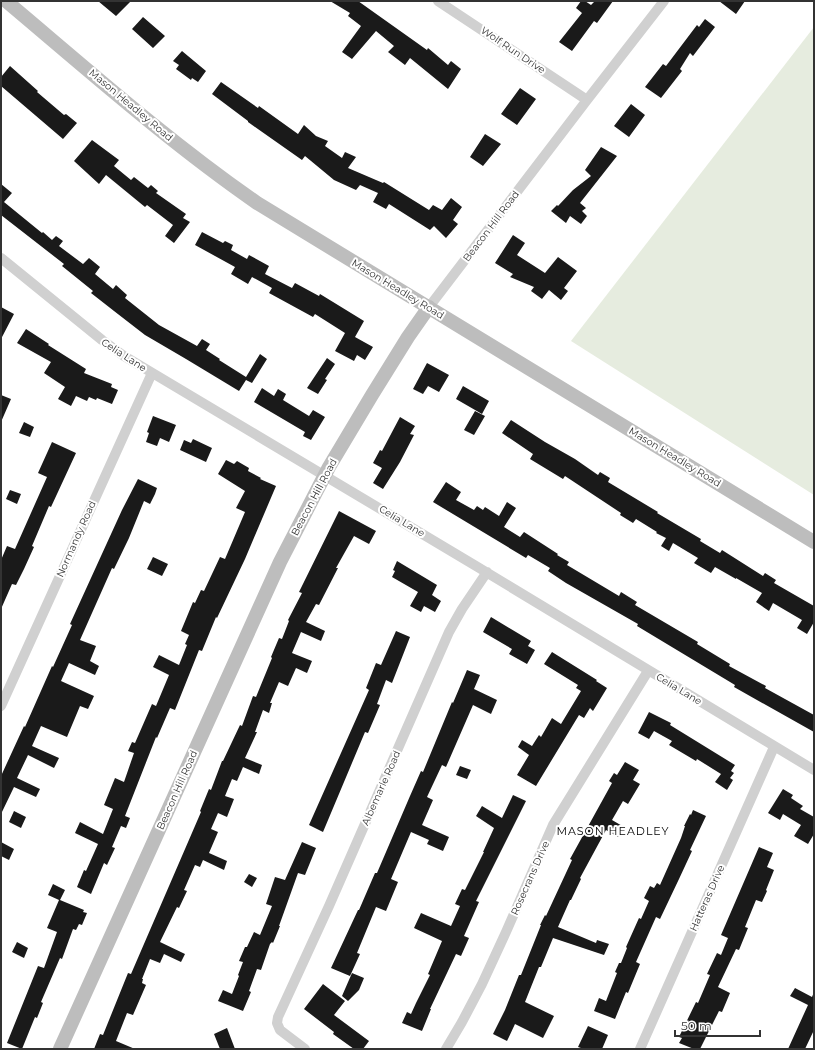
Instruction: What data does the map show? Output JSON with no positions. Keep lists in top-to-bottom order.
{
  "streets": {
    "main road": ["Mason Headley Road", "Beacon Hill Road"],
    "street": [
      "Wolf Run Drive",
      "Celia Lane",
      "Normandy Road",
      "Albemarle Road",
      "Rosecrans Drive",
      "Hatteras Drive"
    ]
  },
  "crossings": [
    ["Wolf Run Drive", "Beacon Hill Road"],
    ["Mason Headley Road", "Beacon Hill Road"],
    ["Beacon Hill Road", "Celia Lane"],
    ["Celia Lane", "Normandy Road"],
    ["Celia Lane", "Albemarle Road"],
    ["Celia Lane", "Rosecrans Drive"],
    ["Celia Lane", "Hatteras Drive"]
  ],
  "districts": ["MASON HEADLEY"],
  "scale_bar": "50 m"
}
